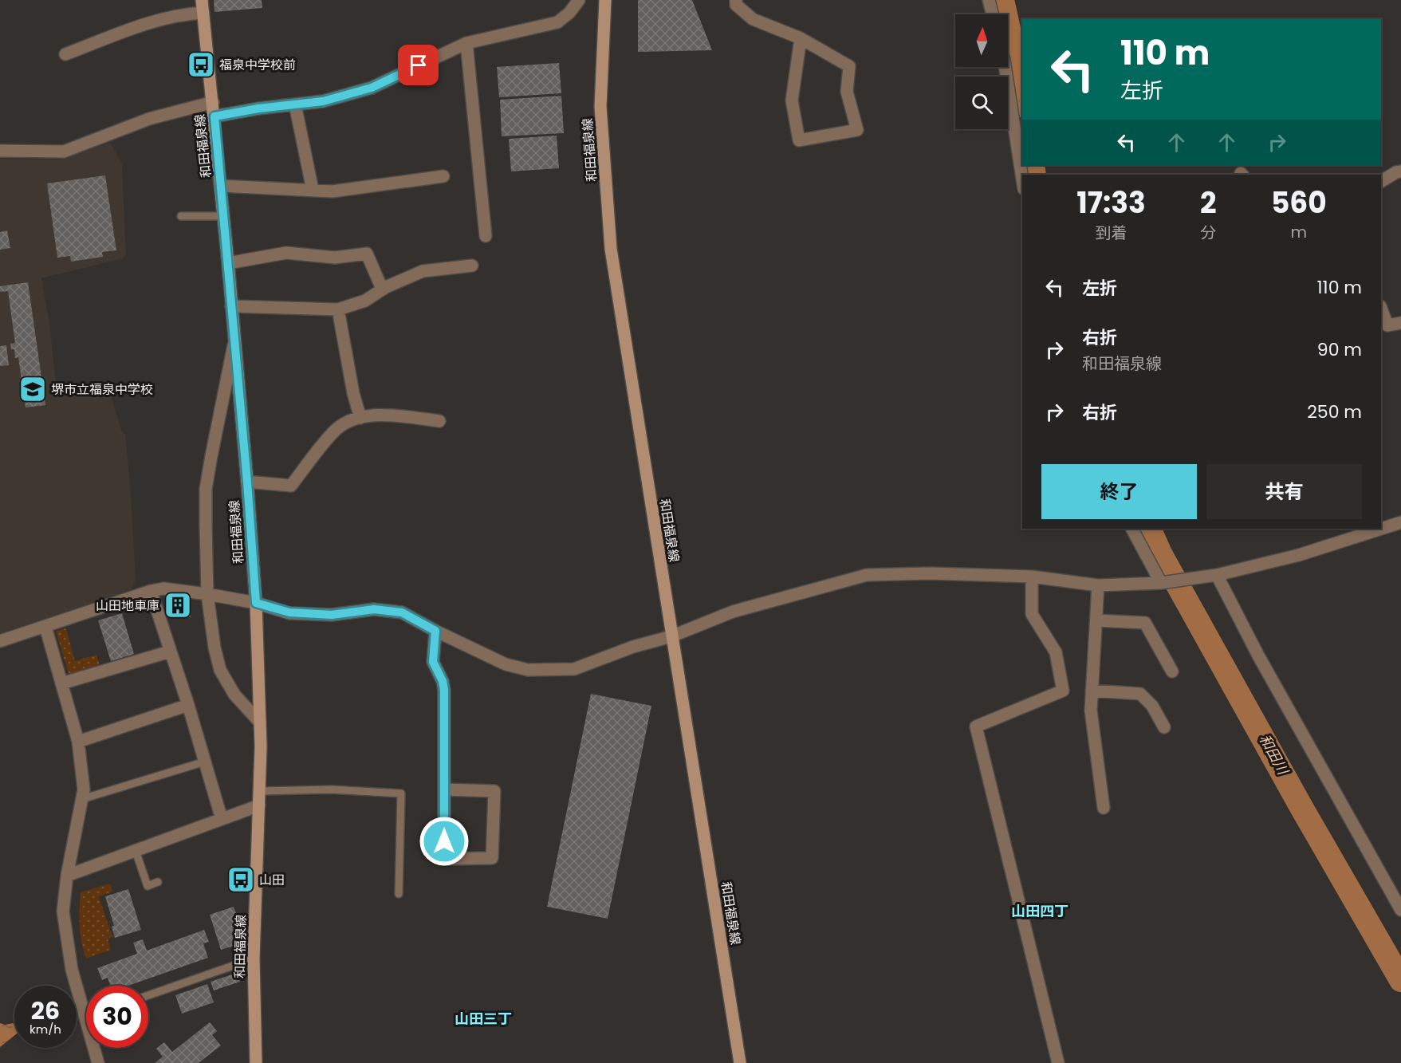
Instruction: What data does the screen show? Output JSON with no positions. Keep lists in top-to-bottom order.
{
  "streets": {
    "main road": ["和田福泉線"]
  },
  "districts": ["山田四丁", "山田三丁"],
  "water": ["和田川"],
  "places": {
    "bus stop": ["福泉中学校前", "山田"],
    "school or university": ["堺市立福泉中学校"],
    "building": ["山田地車庫"]
  },
  "north": "top",
  "page": {
    "turn": ["110 m", "左折"],
    "eta": [
      "17:33",
      "到着",
      "2",
      "分",
      "560",
      "m"
    ],
    "list": [
      {
        "name": "左折",
        "value": "110 m"
      },
      {
        "name": "右折",
        "note": "和田福泉線",
        "value": "90 m"
      },
      {
        "name": "右折",
        "value": "250 m"
      }
    ],
    "buttons": ["終了", "共有"],
    "speed": "26 km/h",
    "limit": "30"
  }
}
